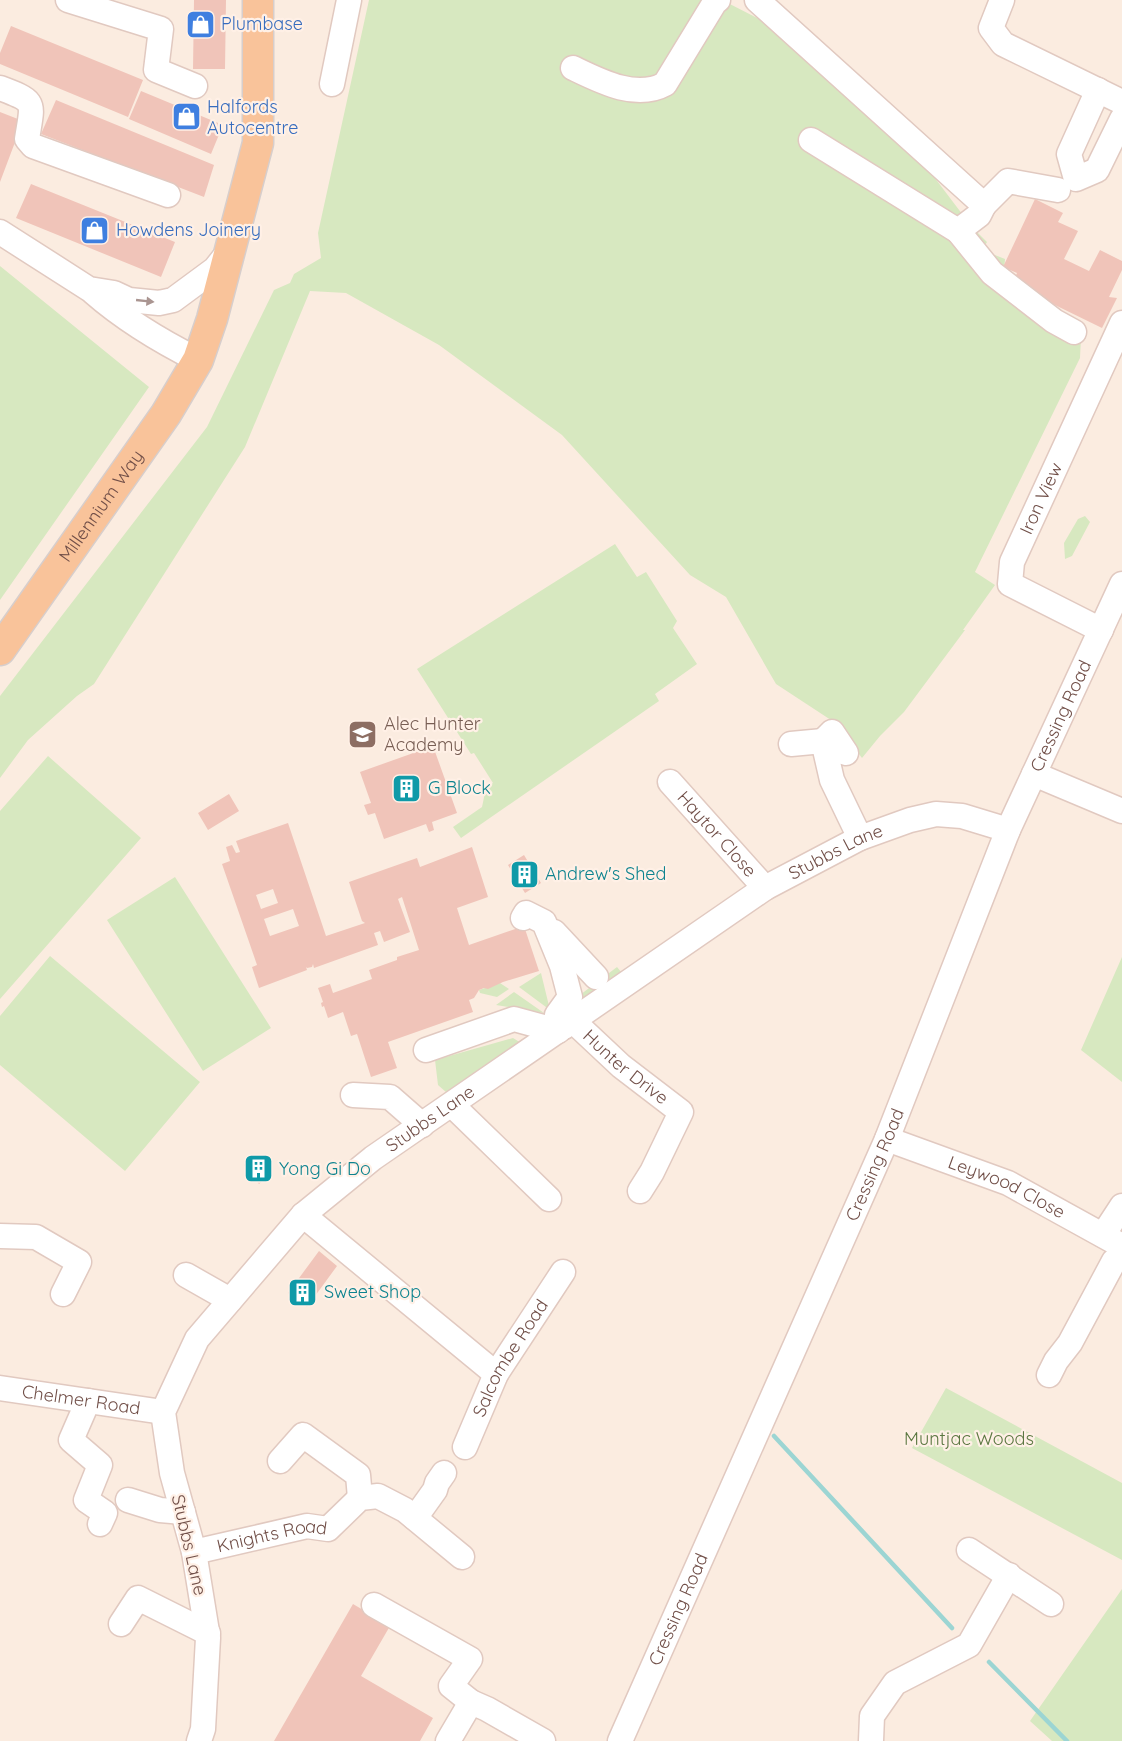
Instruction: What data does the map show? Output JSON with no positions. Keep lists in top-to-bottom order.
{
  "streets": {
    "main road": ["Millennium Way"],
    "street": [
      "Iron View",
      "Cressing Road",
      "Haytor Close",
      "Stubbs Lane",
      "Hunter Drive",
      "Leywood Close",
      "Salcombe Road",
      "Chelmer Road",
      "Knights Road"
    ]
  },
  "crossings": [
    ["Iron View", "Cressing Road"],
    ["Cressing Road", "Stubbs Lane"],
    ["Cressing Road", "Leywood Close"],
    ["Haytor Close", "Stubbs Lane"],
    ["Stubbs Lane", "Hunter Drive"],
    ["Stubbs Lane", "Chelmer Road"],
    ["Stubbs Lane", "Knights Road"]
  ],
  "parks": ["Muntjac Woods"],
  "places": {
    "shop": ["Plumbase", "Halfords Autocentre", "Howdens Joinery"],
    "school or university": ["Alec Hunter Academy"],
    "building": [
      "G Block",
      "Andrew's Shed",
      "Yong Gi Do",
      "Sweet Shop"
    ]
  }
}
